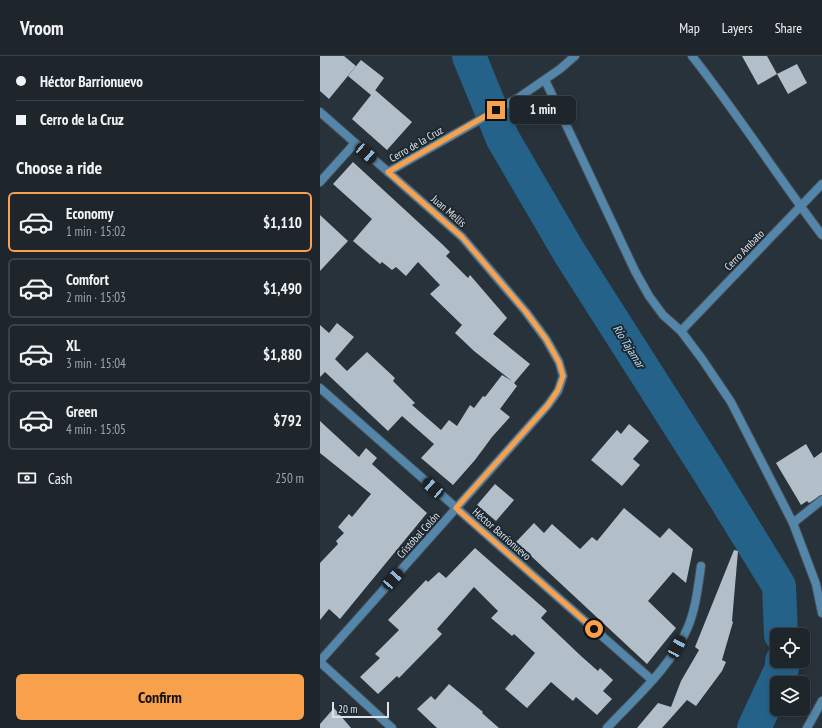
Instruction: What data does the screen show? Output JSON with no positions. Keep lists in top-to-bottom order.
{
  "streets": {
    "street": [
      "Cerro de la Cruz",
      "Juan Mellis",
      "Cerro Ambato",
      "Héctor Barrionuevo",
      "Cristóbal Colón"
    ]
  },
  "crossings": [
    ["Cerro de la Cruz", "Juan Mellis"],
    ["Juan Mellis", "Cristóbal Colón"],
    ["Héctor Barrionuevo", "Cristóbal Colón"]
  ],
  "water": ["Río Tajamar"],
  "scale_bar": "20 m",
  "page": {
    "header": "Vroom",
    "nav": ["Map", "Layers", "Share"],
    "banner": ["Héctor Barrionuevo", "Cerro de la Cruz"],
    "bubble": "1 min",
    "heading": "Choose a ride",
    "list": [
      {
        "name": "Economy",
        "note": "1 min · 15:02",
        "value": "$1,110"
      },
      {
        "name": "Comfort",
        "note": "2 min · 15:03",
        "value": "$1,490"
      },
      {
        "name": "XL",
        "note": "3 min · 15:04",
        "value": "$1,880"
      },
      {
        "name": "Green",
        "note": "4 min · 15:05",
        "value": "$792"
      }
    ],
    "pay": ["Cash", "250 m"],
    "buttons": "Confirm",
    "scale": "20 m"
  }
}
